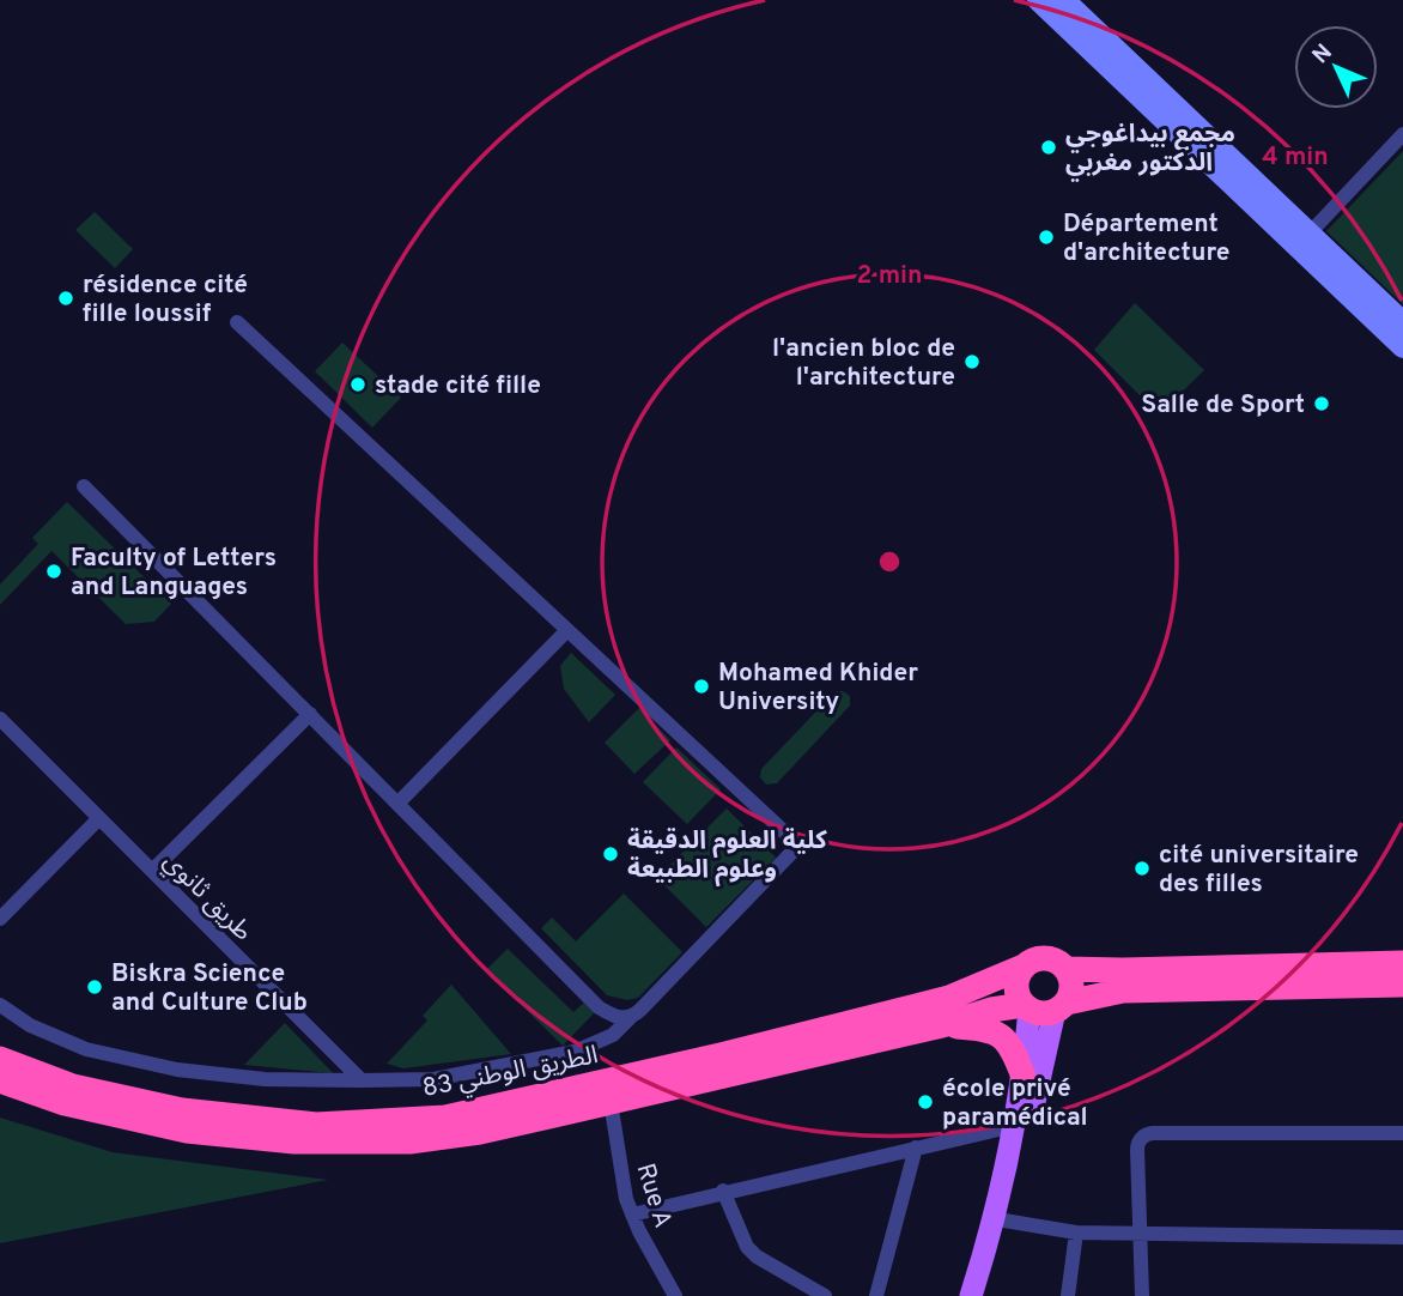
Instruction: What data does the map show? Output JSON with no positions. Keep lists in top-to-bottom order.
{
  "streets": {
    "highway": ["الطريق الوطني 83"],
    "street": ["طريق ثانوي", "Rue A"]
  },
  "crossings": [
    ["الطريق الوطني 83", "Rue A"]
  ],
  "places": [
    "مجمع بيداغوجي الدكتور مغربي",
    "Département d'architecture",
    "résidence cité fille loussif",
    "l'ancien bloc de l'architecture",
    "stade cité fille",
    "Salle de Sport",
    "Faculty of Letters and Languages",
    "Mohamed Khider University",
    "كلية العلوم الدقيقة وعلوم الطبيعة",
    "cité universitaire des filles",
    "Biskra Science and Culture Club",
    "école privé paramédical"
  ],
  "north": "top left",
  "rings": ["4 min", "2 min"]
}
